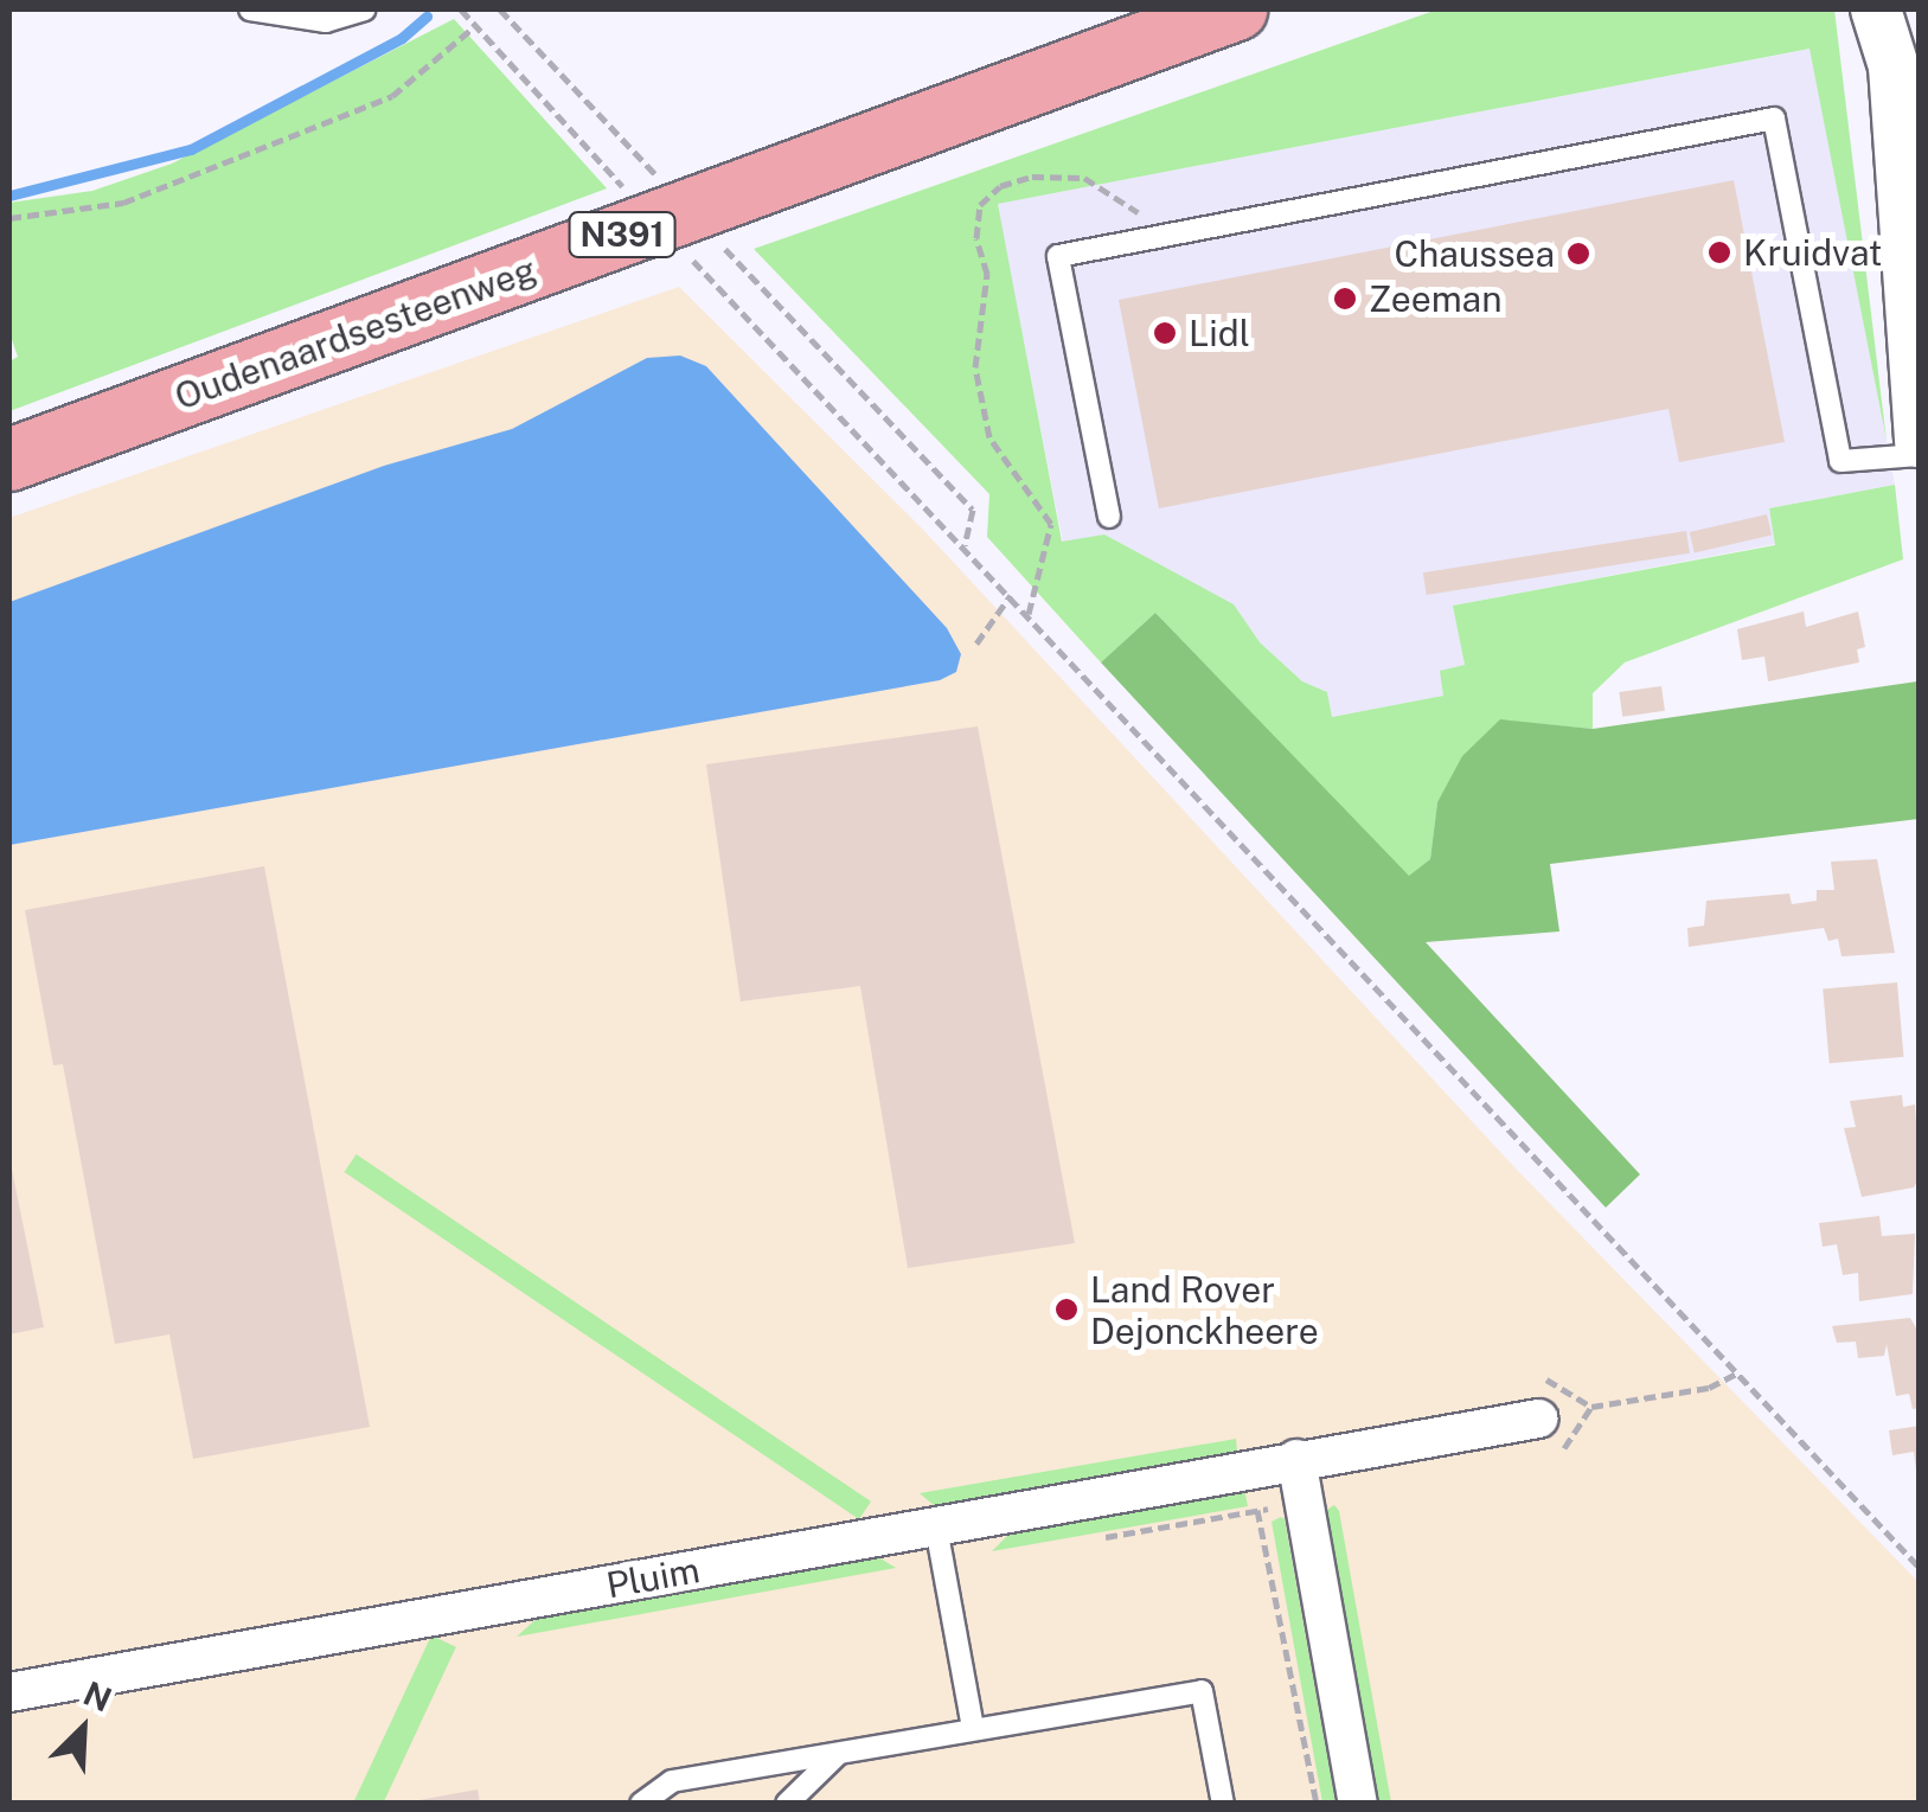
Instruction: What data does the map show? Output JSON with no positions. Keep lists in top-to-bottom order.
{
  "streets": {
    "main road": ["N391", "Oudenaardsesteenweg"],
    "street": ["Pluim"]
  },
  "places": [
    "Kruidvat",
    "Chaussea",
    "Zeeman",
    "Lidl",
    "Land Rover Dejonckheere"
  ],
  "north": "top right"
}
